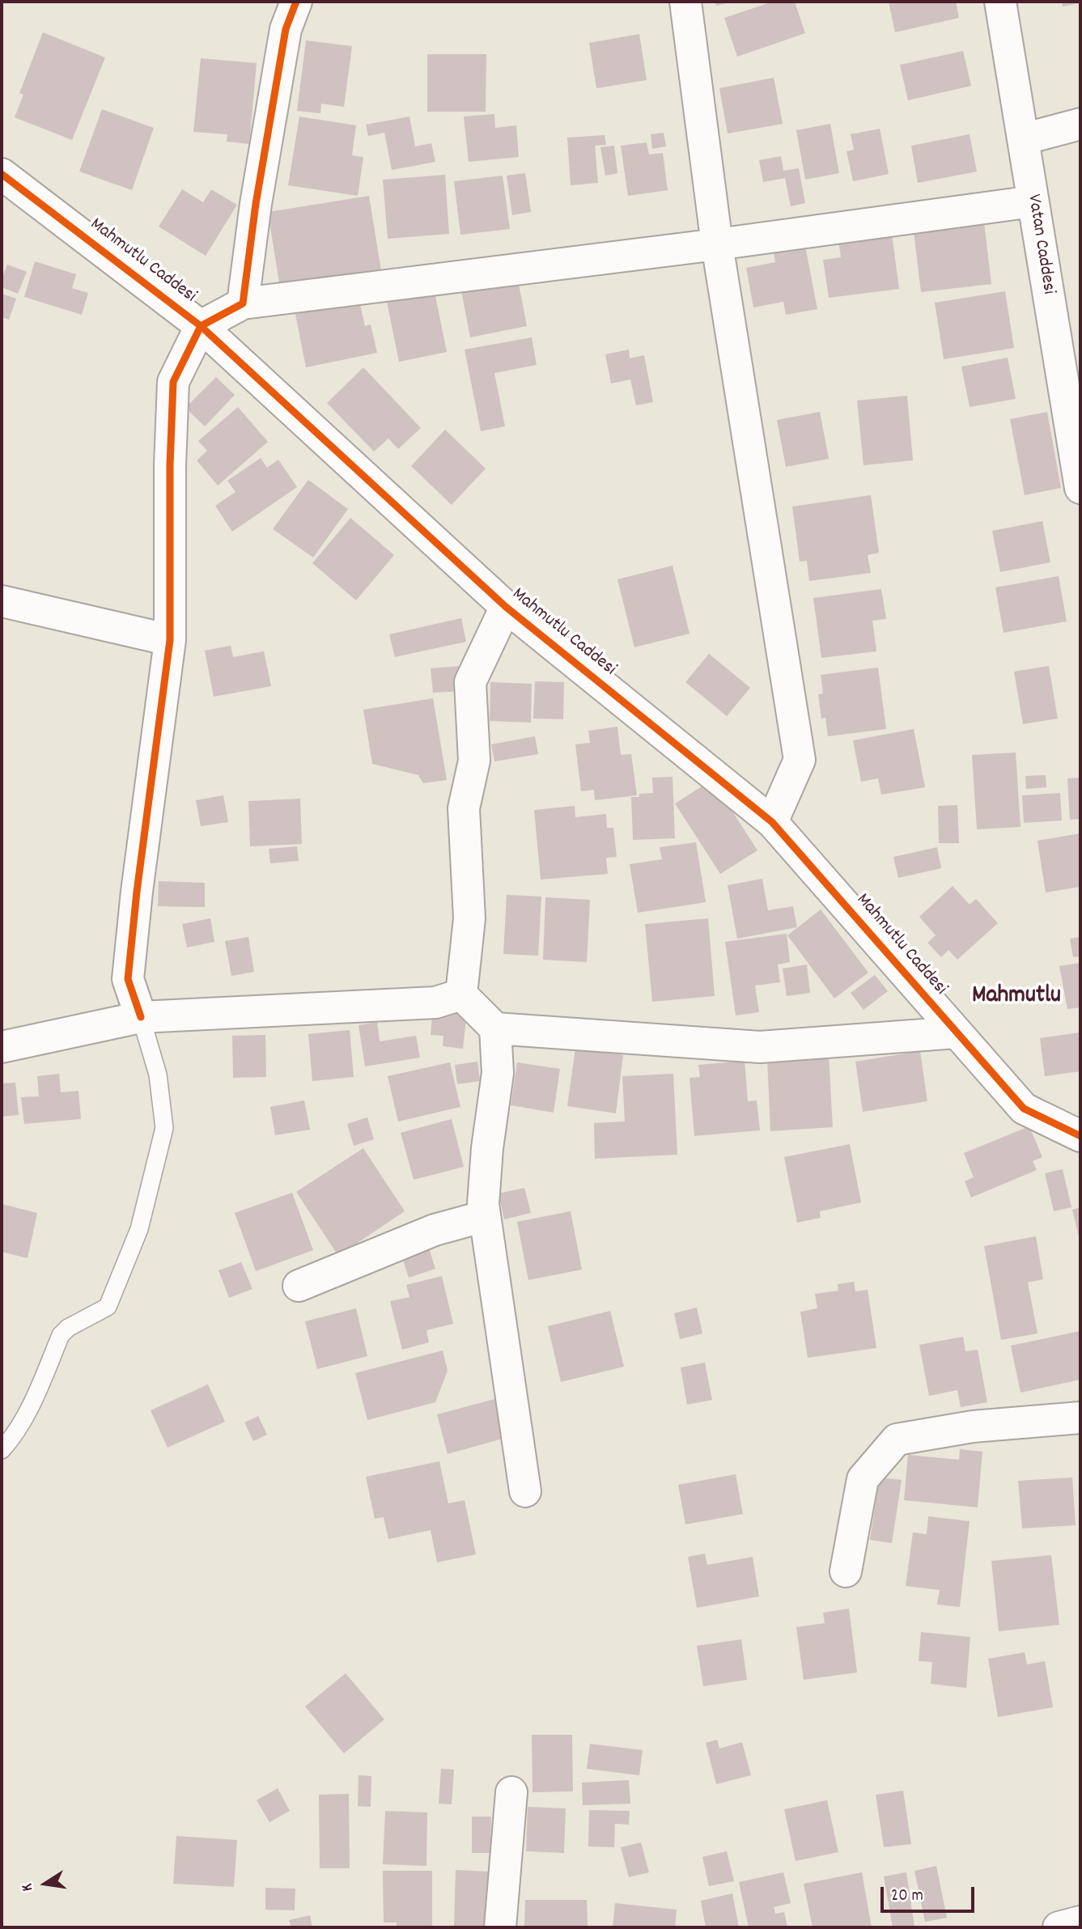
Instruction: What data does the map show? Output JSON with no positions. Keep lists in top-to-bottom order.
{
  "streets": {
    "street": ["Vatan Caddesi", "Mahmutlu Caddesi"]
  },
  "districts": ["Mahmutlu"],
  "scale_bar": "20 m",
  "north": "left"
}
